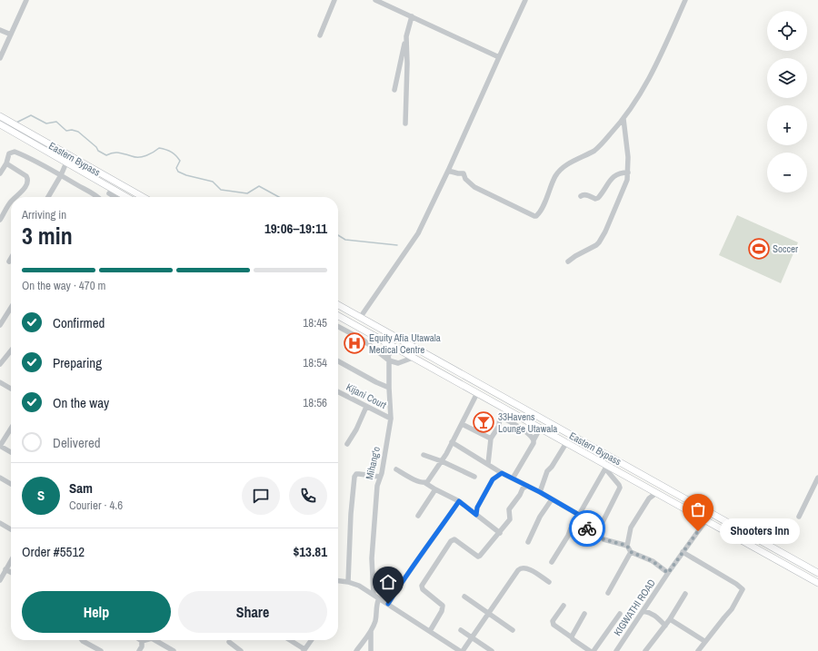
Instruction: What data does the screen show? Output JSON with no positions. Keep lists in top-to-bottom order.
{
  "streets": {
    "main road": ["Eastern Bypass"],
    "street": ["Kijani Court", "Mihang'o", "KIGWATHI ROAD"]
  },
  "crossings": [
    ["Eastern Bypass", "Mihang'o"],
    ["Eastern Bypass", "KIGWATHI ROAD"],
    ["Kijani Court", "Mihang'o"]
  ],
  "places": {
    "sports": ["Soccer"],
    "hospital": ["Equity Afia Utawala Medical Centre"],
    "bar": ["33Havens Lounge Utawala"],
    "other": ["Shooters Inn"]
  },
  "page": {
    "map_buttons": ["+", "−"],
    "heading": ["3 min", "Arriving in", "19:06–19:11"],
    "panel": [
      "Sam",
      "Courier · 4.6",
      "Order #5512",
      "$13.81"
    ],
    "bar": "On the way · 470 m",
    "list": [
      ["Confirmed", "18:45"],
      ["Preparing", "18:54"],
      ["On the way", "18:56"],
      "Delivered"
    ],
    "round": "S",
    "bubble": "Shooters Inn",
    "buttons": ["Help", "Share"]
  }
}
